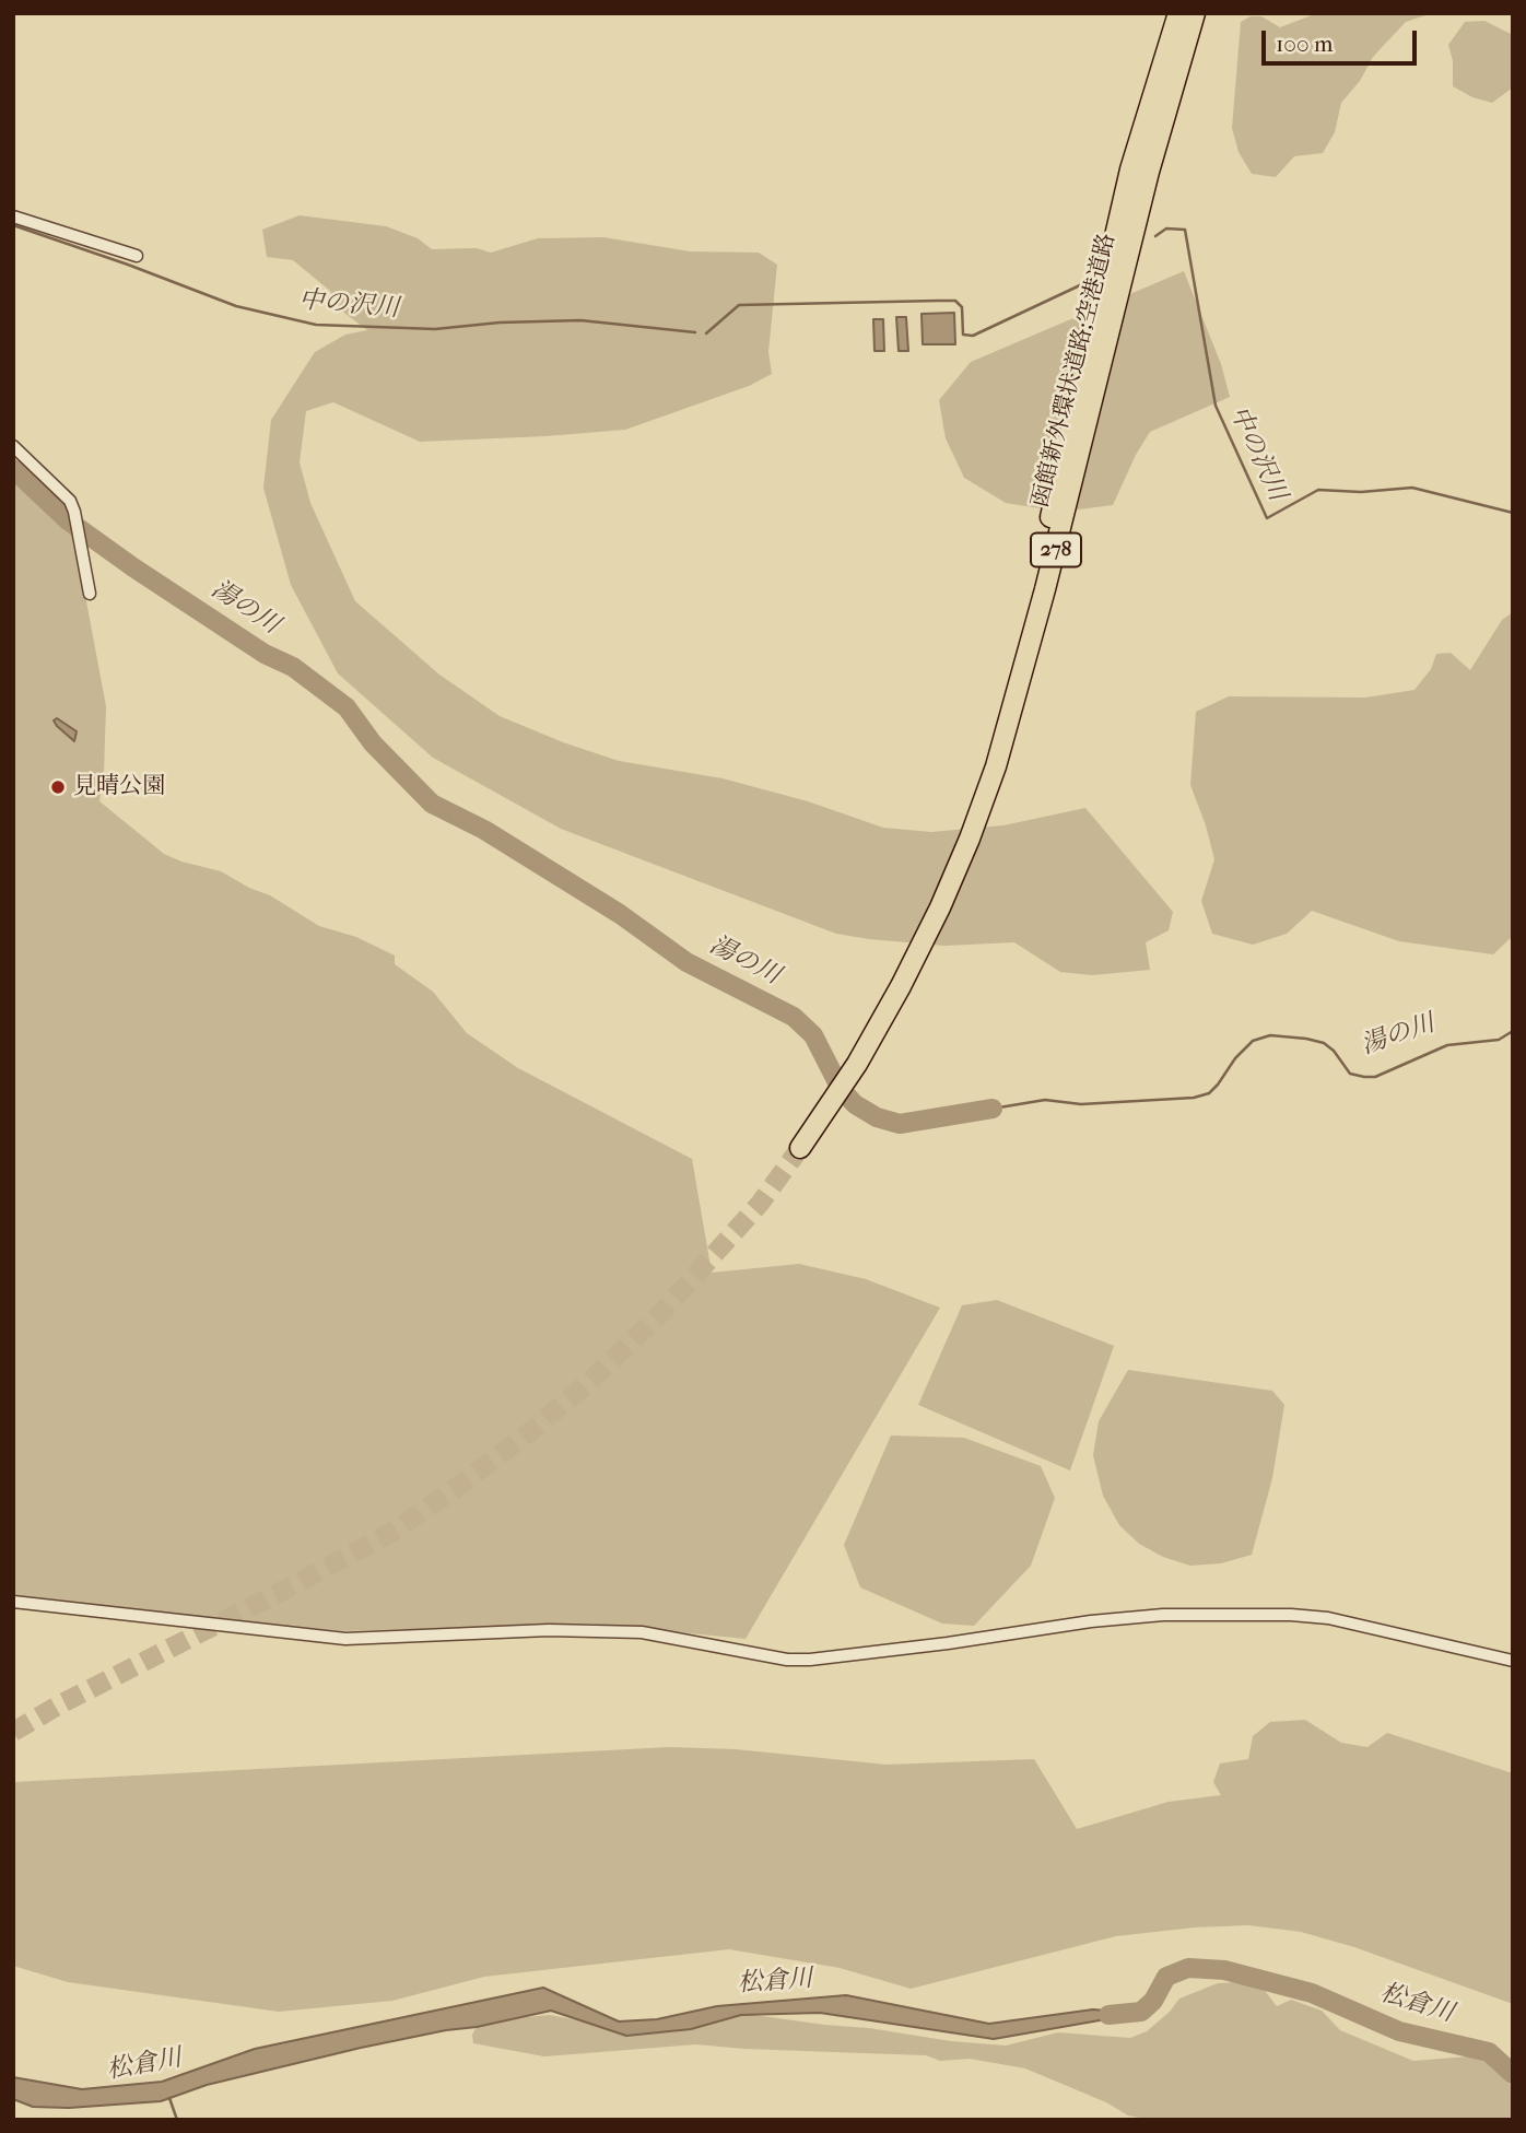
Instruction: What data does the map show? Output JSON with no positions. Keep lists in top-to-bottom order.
{
  "streets": {
    "highway": ["函館新外環状道路;空港道路", "278"]
  },
  "water": ["中の沢川", "湯の川", "松倉川"],
  "places": ["見晴公園"],
  "scale_bar": "100 m"
}
